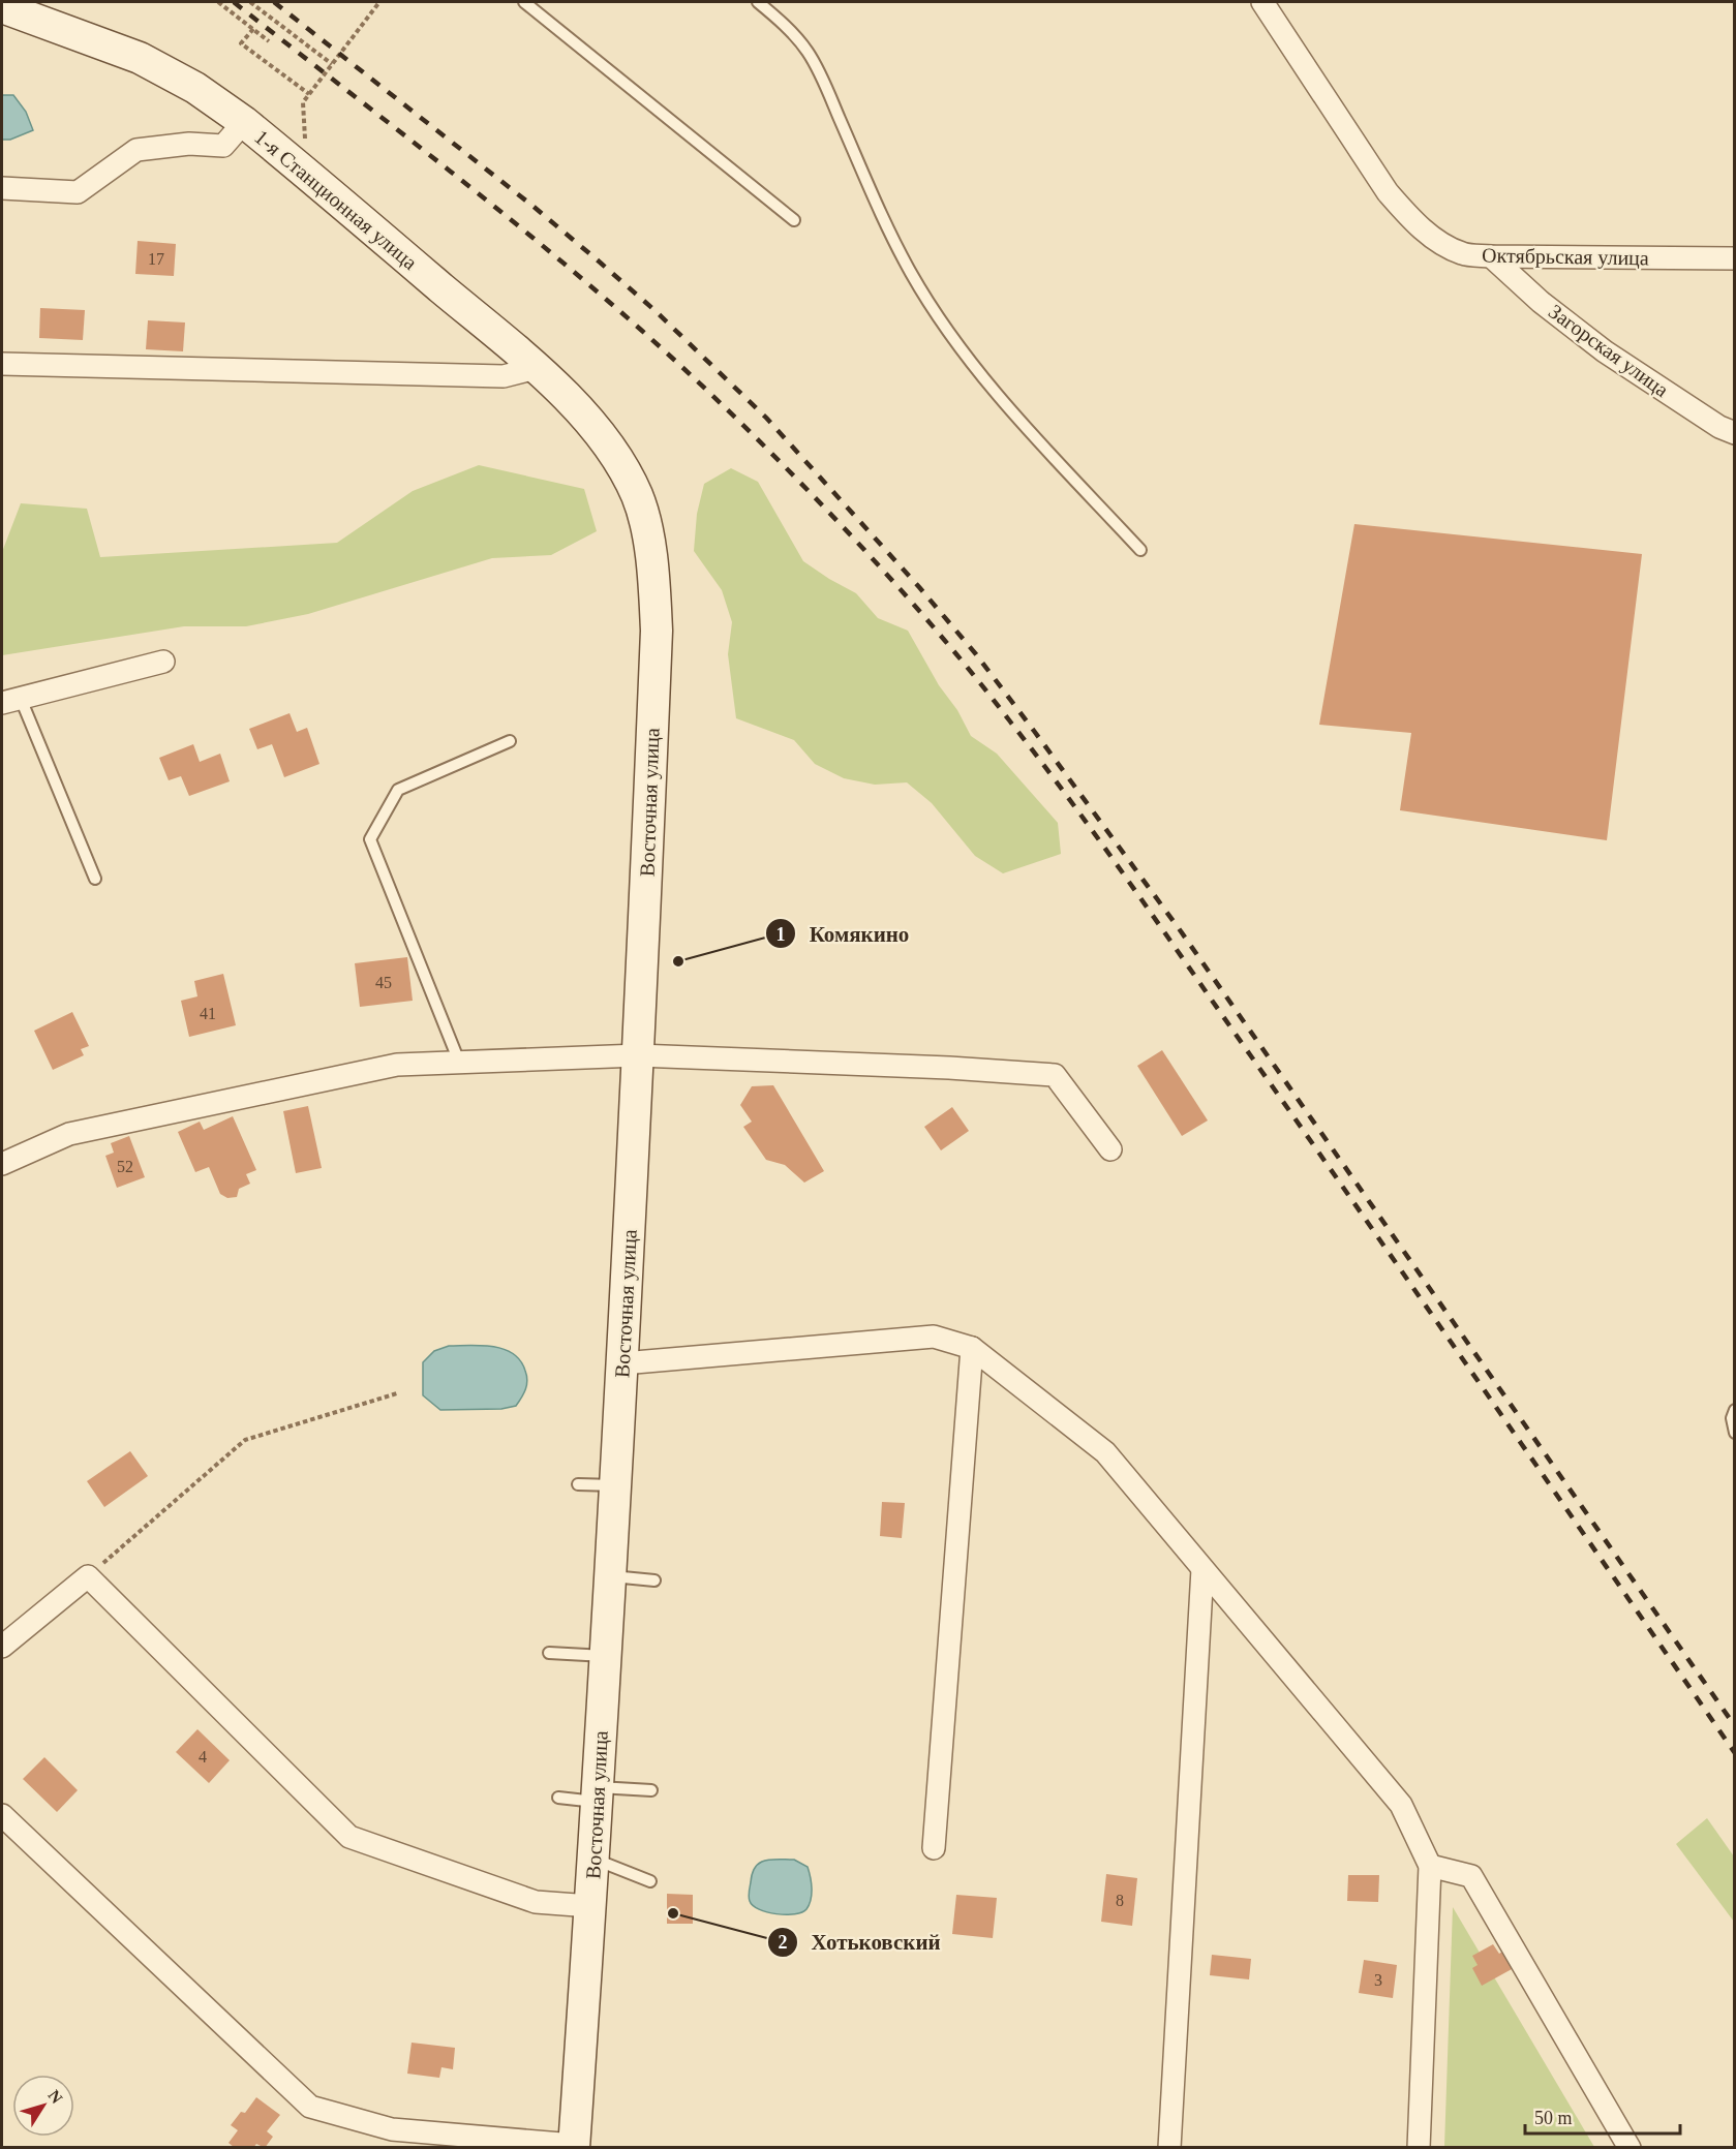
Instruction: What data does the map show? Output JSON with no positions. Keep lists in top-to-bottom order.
{
  "streets": {
    "main road": ["1-я Станционная улица", "Восточная улица"],
    "street": ["Октябрьская улица", "Загорская улица"]
  },
  "crossings": [
    ["1-я Станционная улица", "Восточная улица"],
    ["Октябрьская улица", "Загорская улица"]
  ],
  "places": ["Комякино", "Хотьковский"],
  "house_numbers": [
    "17",
    "45",
    "41",
    "52",
    "4",
    "8",
    "3"
  ],
  "scale_bar": "50 m",
  "north": "top right"
}
